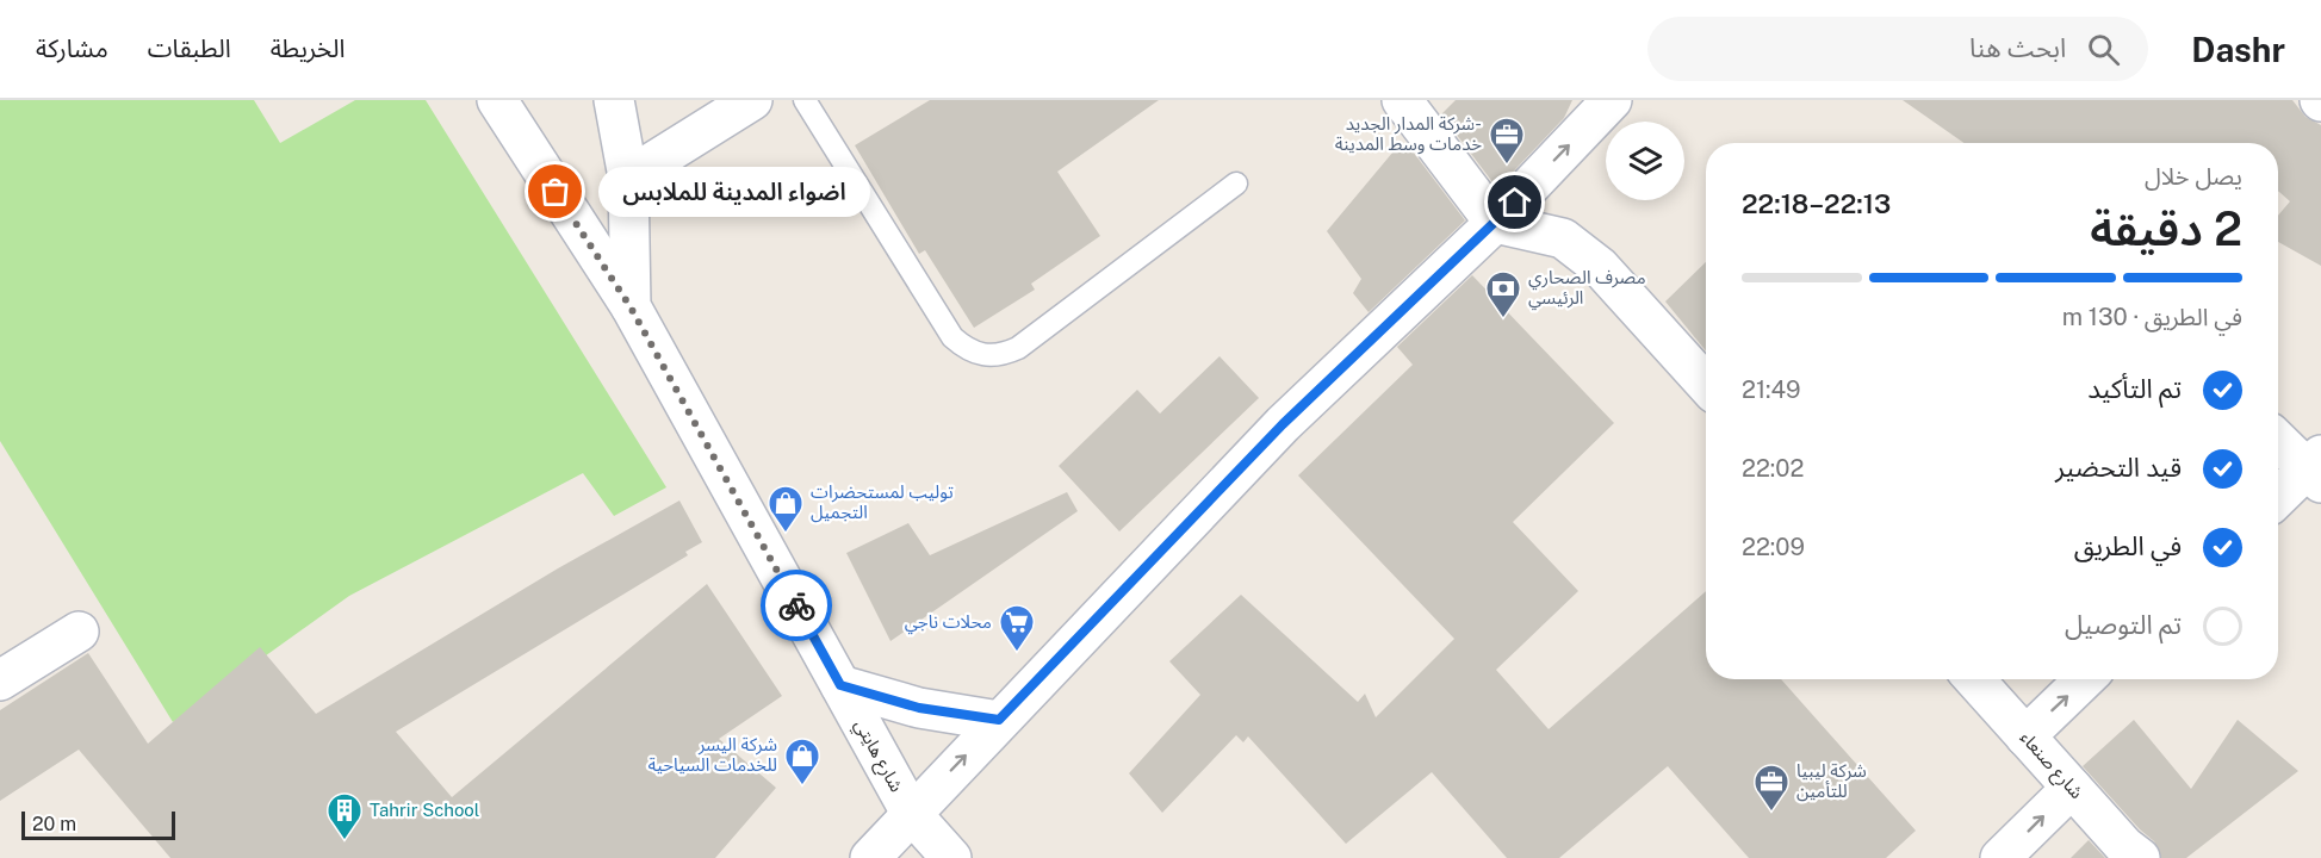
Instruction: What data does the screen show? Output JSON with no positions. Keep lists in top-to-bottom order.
{
  "streets": {
    "street": ["شارع هايتي", "شارع صنعاء"]
  },
  "places": {
    "office": ["شركة المدار الجديد- خدمات وسط المدينة", "شركة ليبيا للتأمين"],
    "other": ["اضواء المدينة للملابس"],
    "bank": ["مصرف الصحاري الرئيسي"],
    "shop": ["توليب لمستحضرات التجميل", "شركة اليسر للخدمات السياحية"],
    "supermarket": ["محلات ناجي"],
    "building": ["Tahrir School"]
  },
  "scale_bar": "20 m",
  "page": {
    "header": "Dashr",
    "search": "ابحث هنا",
    "nav": ["الخريطة", "الطبقات", "مشاركة"],
    "heading": ["2 دقيقة", "يصل خلال", "22:13–22:18"],
    "bubble": "اضواء المدينة للملابس",
    "bar": "في الطريق · 130 m",
    "list": [
      ["تم التأكيد", "21:49"],
      ["قيد التحضير", "22:02"],
      ["في الطريق", "22:09"],
      "تم التوصيل"
    ],
    "scale": "20 m"
  }
}
